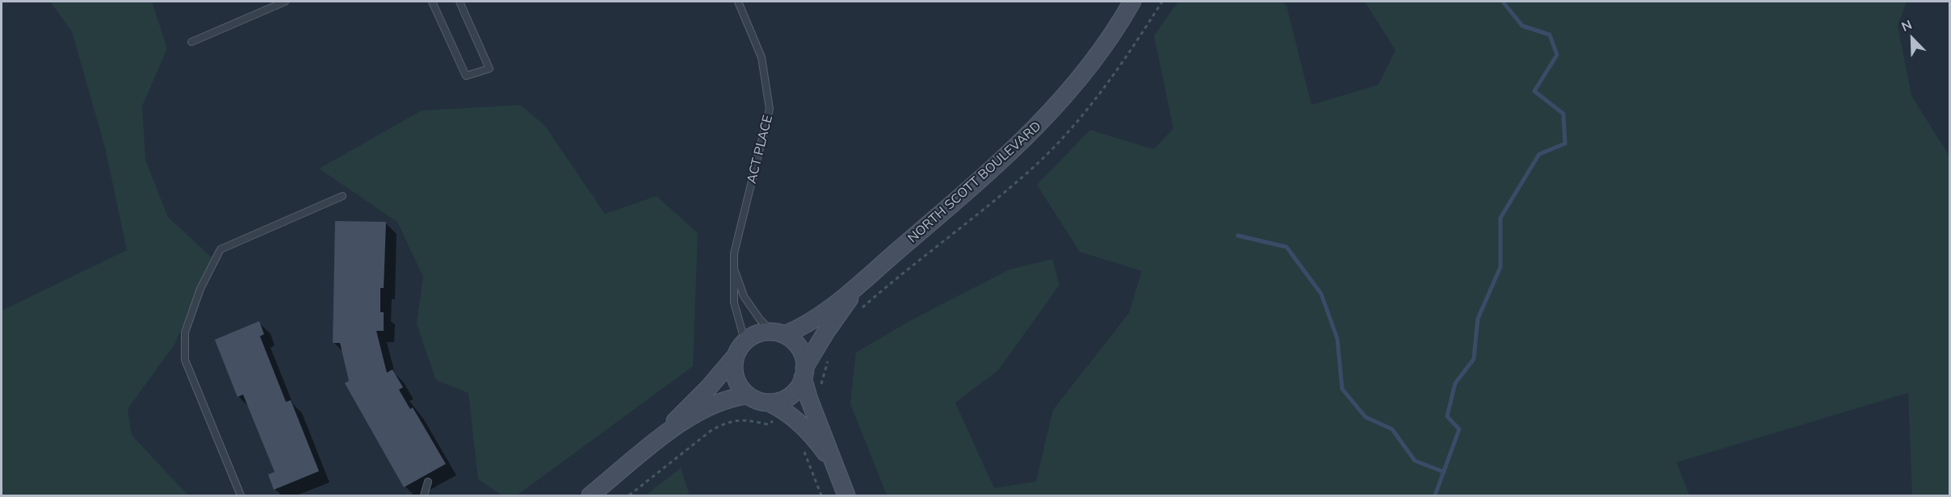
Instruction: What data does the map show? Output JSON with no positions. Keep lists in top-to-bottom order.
{
  "streets": {
    "main road": ["NORTH SCOTT BOULEVARD"],
    "lane": ["ACT PLACE"]
  },
  "crossings": [
    ["ACT PLACE", "NORTH SCOTT BOULEVARD"]
  ],
  "north": "top left"
}
